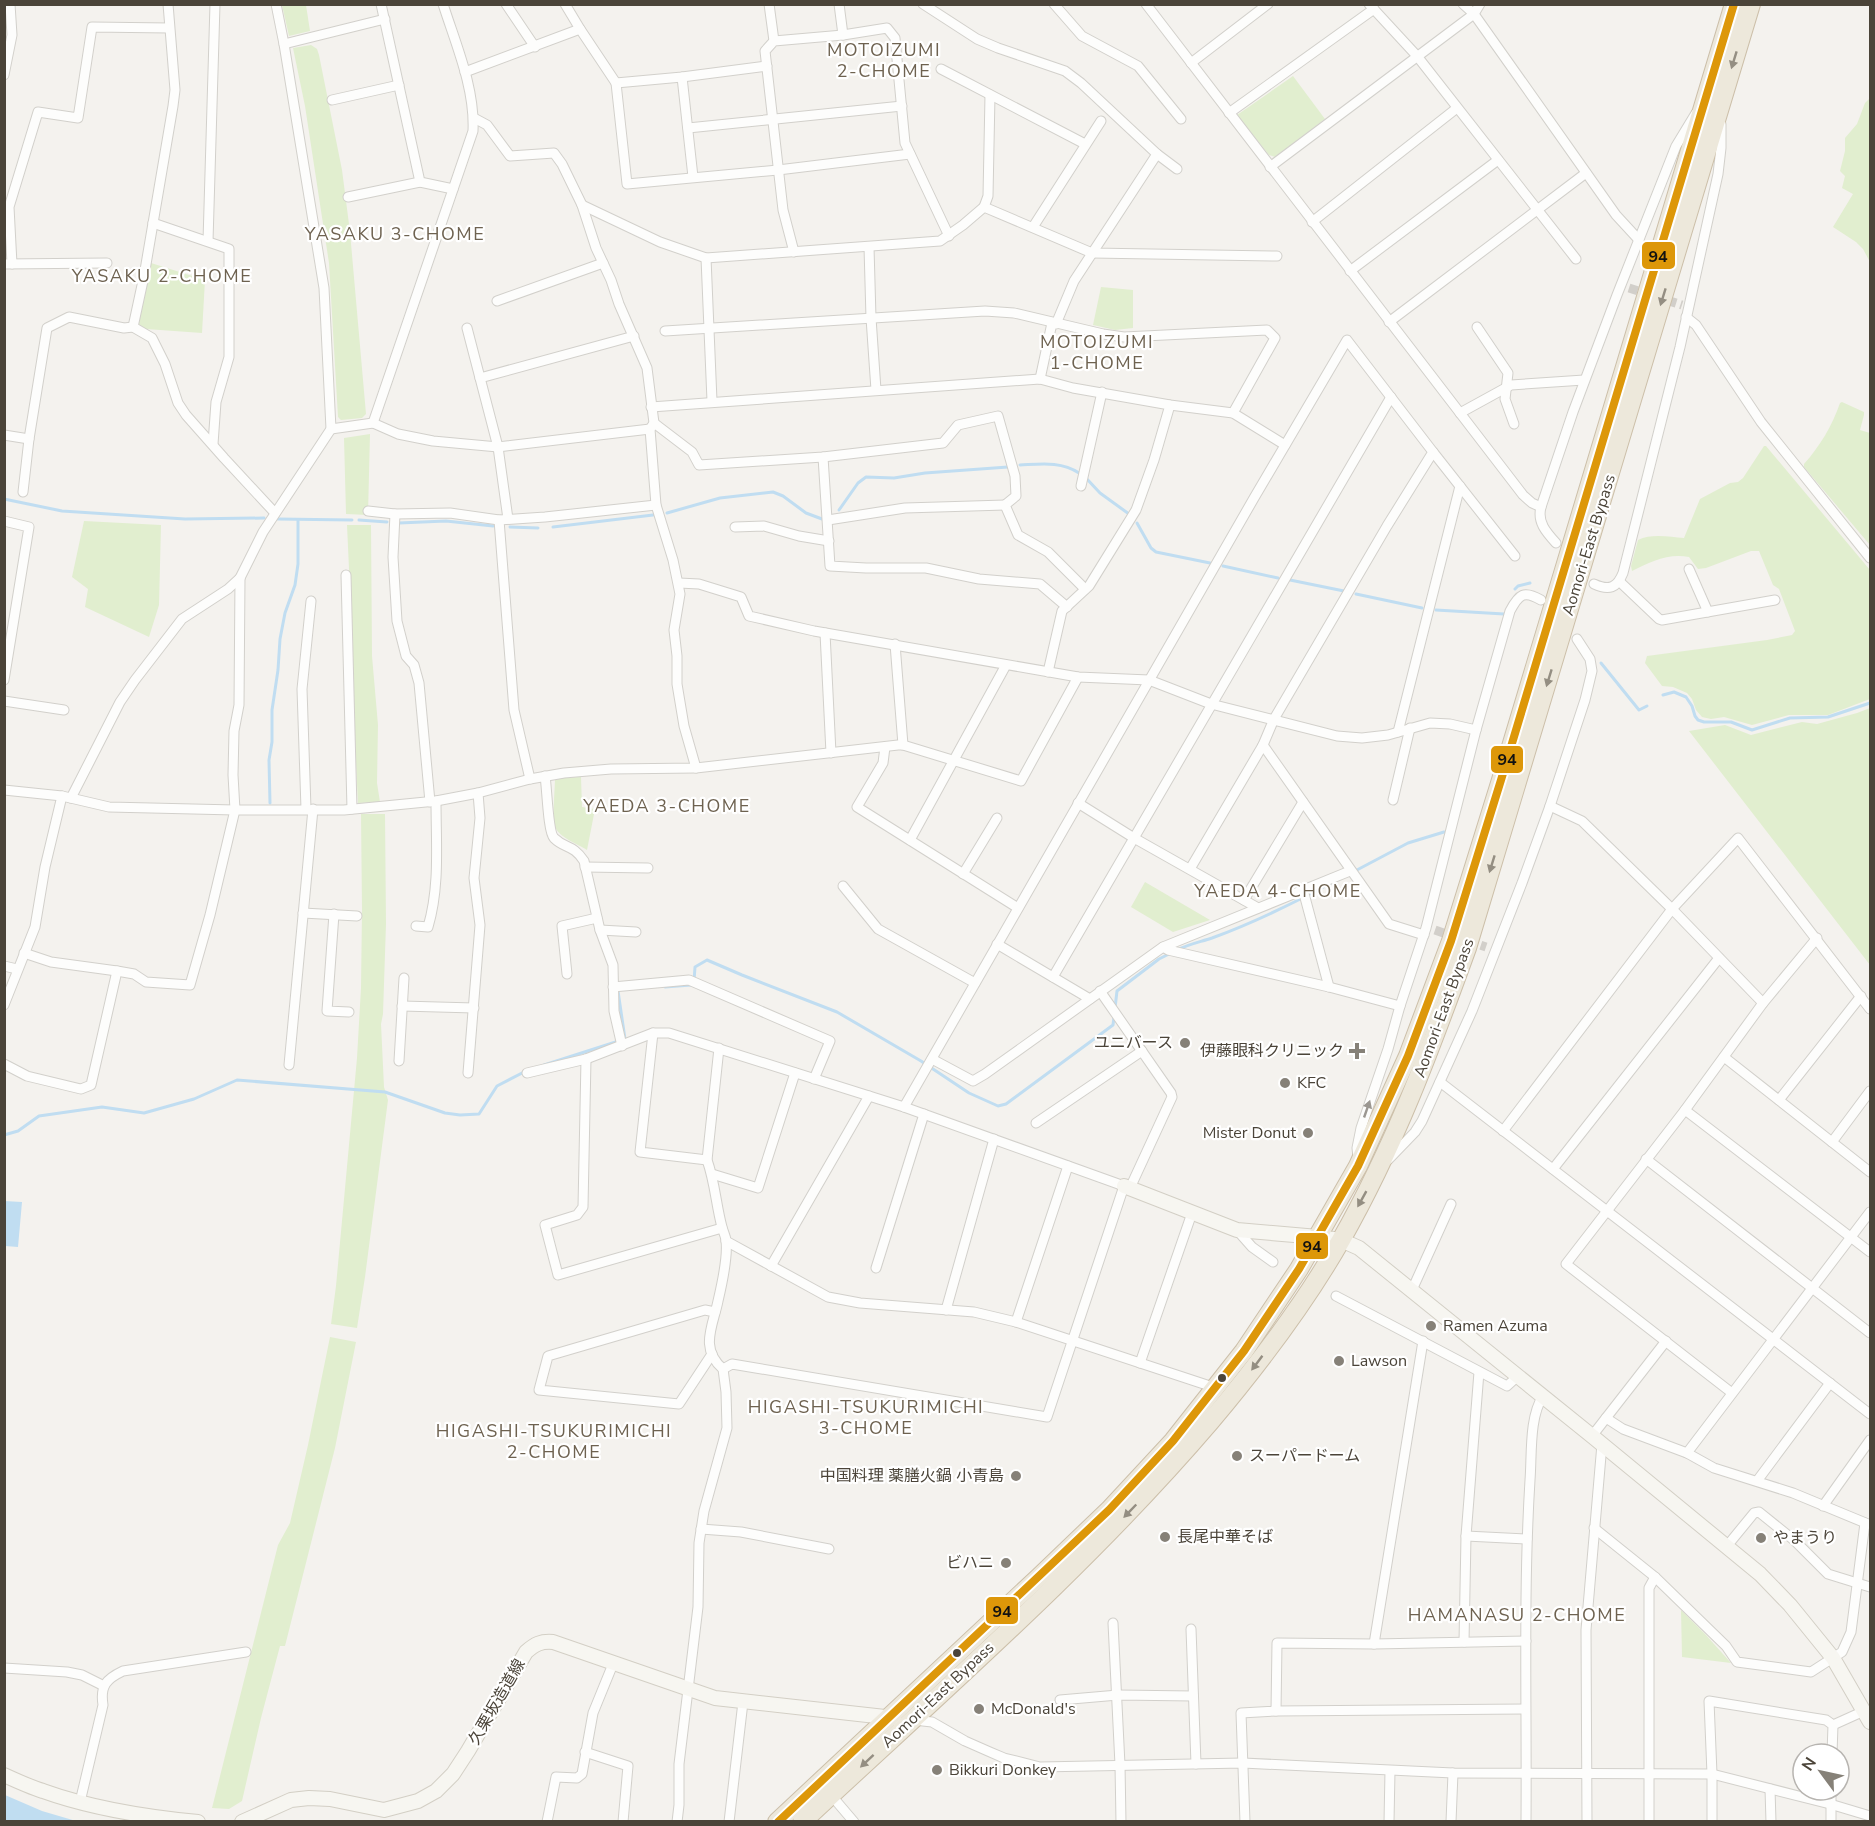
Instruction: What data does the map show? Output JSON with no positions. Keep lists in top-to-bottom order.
{
  "streets": {
    "highway": ["Aomori-East Bypass"],
    "main road": ["久栗坂造道線"]
  },
  "crossings": [
    ["Aomori-East Bypass", "久栗坂造道線"]
  ],
  "districts": [
    "MOTOIZUMI 2-CHOME",
    "YASAKU 3-CHOME",
    "YASAKU 2-CHOME",
    "MOTOIZUMI 1-CHOME",
    "YAEDA 3-CHOME",
    "YAEDA 4-CHOME",
    "HIGASHI-TSUKURIMICHI 3-CHOME",
    "HIGASHI-TSUKURIMICHI 2-CHOME",
    "HAMANASU 2-CHOME"
  ],
  "places": {
    "other": [
      "ユニバース",
      "KFC",
      "Mister Donut",
      "Ramen Azuma",
      "Lawson",
      "スーパードーム",
      "中国料理 薬膳火鍋 小青島",
      "長尾中華そば",
      "やまうり",
      "ビハニ",
      "McDonald's",
      "Bikkuri Donkey"
    ],
    "health": ["伊藤眼科クリニック"]
  },
  "lines": ["transit line 94"],
  "north": "top left"
}
